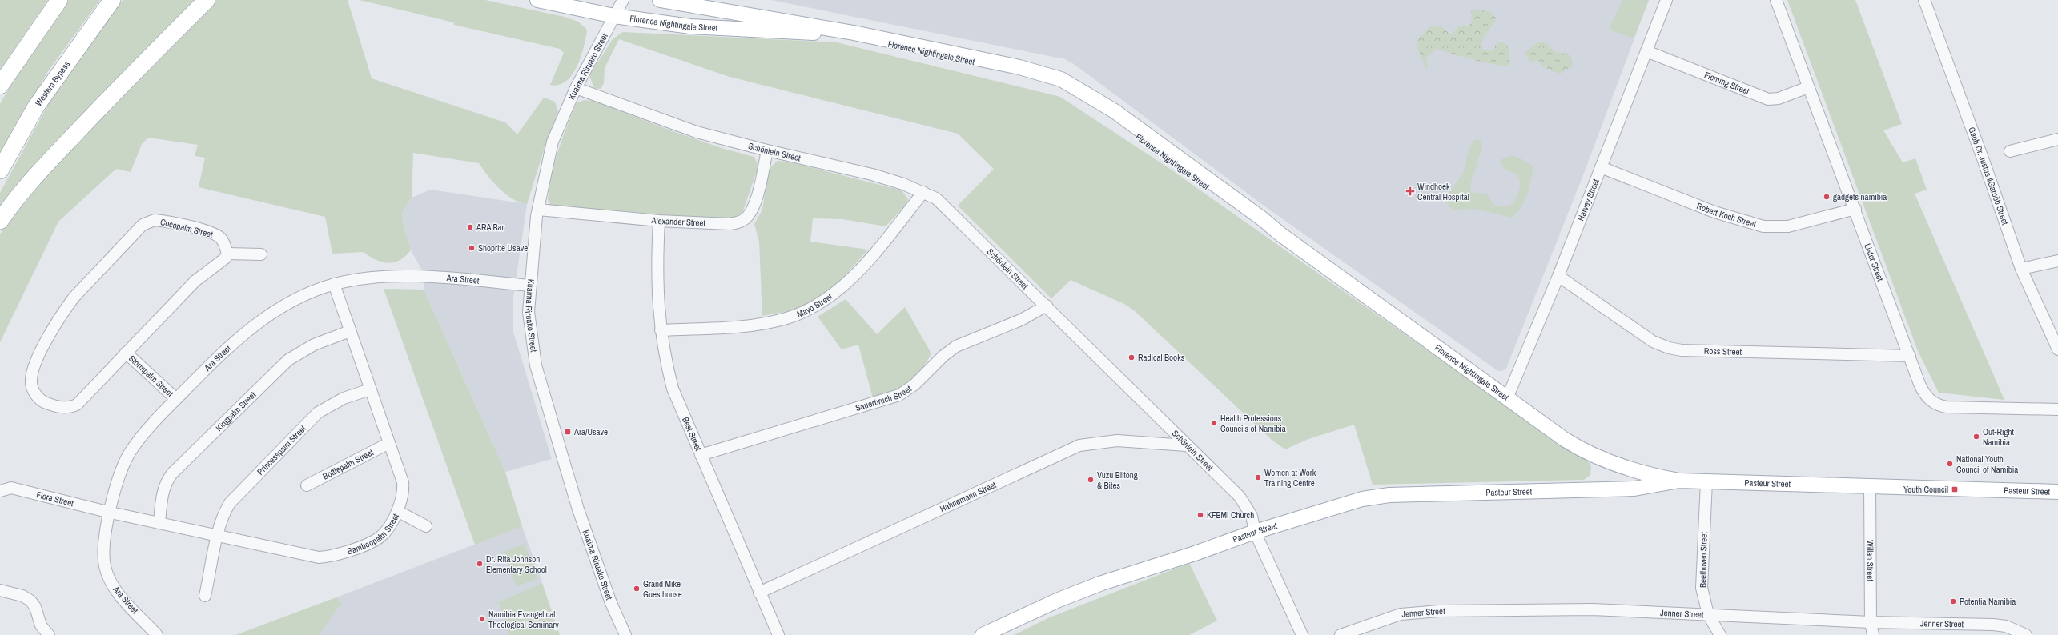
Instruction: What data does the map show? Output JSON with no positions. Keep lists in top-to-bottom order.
{
  "streets": {
    "highway": ["Western Bypass"],
    "main road": ["Florence Nightingale Street", "Pasteur Street"],
    "street": [
      "Kuaima Riruako Street",
      "Fleming Street",
      "Schönlein Street",
      "Gaob Dr. Justus ǁGaroëb Street",
      "Harvey Street",
      "Robert Koch Street",
      "Alexander Street",
      "Cocopalm Street",
      "Lister Street",
      "Ara Street",
      "Mayo Street",
      "Ross Street",
      "Stormpalm Street",
      "Sauerbruch Street",
      "Kingpalm Street",
      "Best Street",
      "Princesspalm Street",
      "Bottlepalm Street",
      "Hahnemann Street",
      "Flora Street",
      "Bamboopalm Street",
      "Beethoven Street",
      "Willan Street",
      "Jenner Street"
    ]
  },
  "crossings": [
    ["Florence Nightingale Street", "Kuaima Riruako Street"],
    ["Florence Nightingale Street", "Harvey Street"],
    ["Florence Nightingale Street", "Pasteur Street"],
    ["Kuaima Riruako Street", "Schönlein Street"],
    ["Kuaima Riruako Street", "Alexander Street"],
    ["Kuaima Riruako Street", "Ara Street"],
    ["Fleming Street", "Harvey Street"],
    ["Fleming Street", "Lister Street"],
    ["Schönlein Street", "Alexander Street"],
    ["Schönlein Street", "Mayo Street"],
    ["Schönlein Street", "Sauerbruch Street"],
    ["Schönlein Street", "Pasteur Street"],
    ["Schönlein Street", "Hahnemann Street"],
    ["Harvey Street", "Robert Koch Street"],
    ["Harvey Street", "Ross Street"],
    ["Robert Koch Street", "Lister Street"],
    ["Alexander Street", "Best Street"],
    ["Cocopalm Street", "Stormpalm Street"],
    ["Lister Street", "Ross Street"],
    ["Ara Street", "Stormpalm Street"],
    ["Ara Street", "Flora Street"],
    ["Ara Street", "Bamboopalm Street"],
    ["Mayo Street", "Best Street"],
    ["Sauerbruch Street", "Best Street"],
    ["Kingpalm Street", "Bamboopalm Street"],
    ["Best Street", "Hahnemann Street"],
    ["Princesspalm Street", "Bamboopalm Street"],
    ["Bottlepalm Street", "Bamboopalm Street"],
    ["Pasteur Street", "Beethoven Street"],
    ["Pasteur Street", "Willan Street"],
    ["Flora Street", "Bamboopalm Street"],
    ["Beethoven Street", "Jenner Street"],
    ["Willan Street", "Jenner Street"]
  ],
  "places": {
    "health": ["Windhoek Central Hospital"],
    "other": [
      "gadgets namibia",
      "ARA Bar",
      "Shoprite Usave",
      "Radical Books",
      "Health Professions Councils of Namibia",
      "Out-Right Namibia",
      "National Youth Council of Namibia",
      "Women at Work Training Centre",
      "Vuzu Biltong & Bites",
      "KFBMI Church",
      "Dr. Rita Johnson Elementary School",
      "Grand Mike Guesthouse",
      "Potentia Namibia",
      "Namibia Evangelical Theological Seminary"
    ],
    "transit": ["Ara/Usave", "Youth Council"]
  }
}
